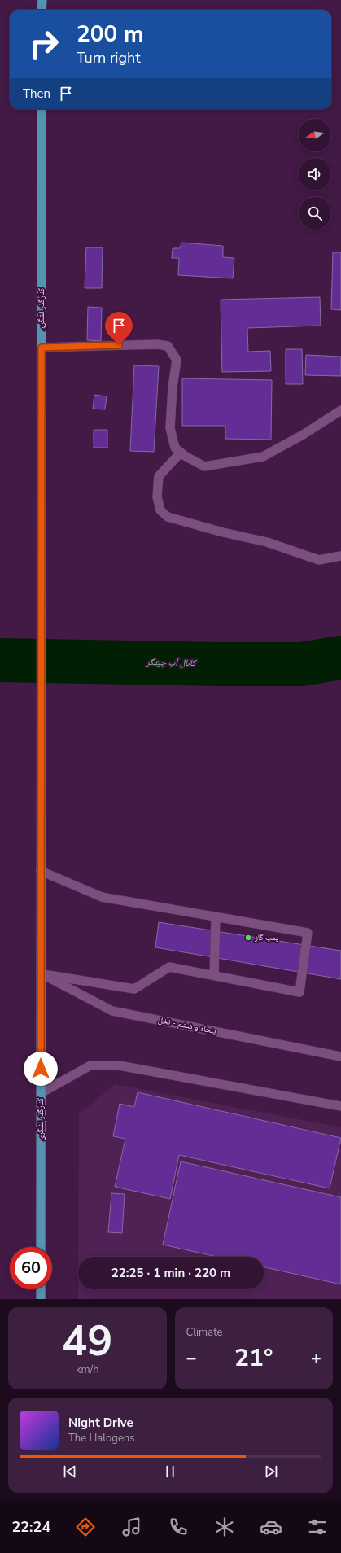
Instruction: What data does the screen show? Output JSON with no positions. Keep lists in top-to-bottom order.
{
  "streets": {
    "main road": ["کنارگذر لشگری"],
    "street": ["پنجاه و ششم - نخل"]
  },
  "crossings": [
    ["کنارگذر لشگری", "پنجاه و ششم - نخل"]
  ],
  "water": ["کانال آب چیتگر"],
  "places": ["پمپ گاز"],
  "north": "left",
  "page": {
    "turn": ["200 m", "Turn right"],
    "then": "Then",
    "limit": "60",
    "trip": "22:25 · 1 min · 220 m",
    "tile": [
      ["49", "km/h"],
      "Climate"
    ],
    "heat": ["−", "21°", "+"],
    "song": ["Night Drive", "The Halogens"],
    "tabs": "22:24"
  }
}
